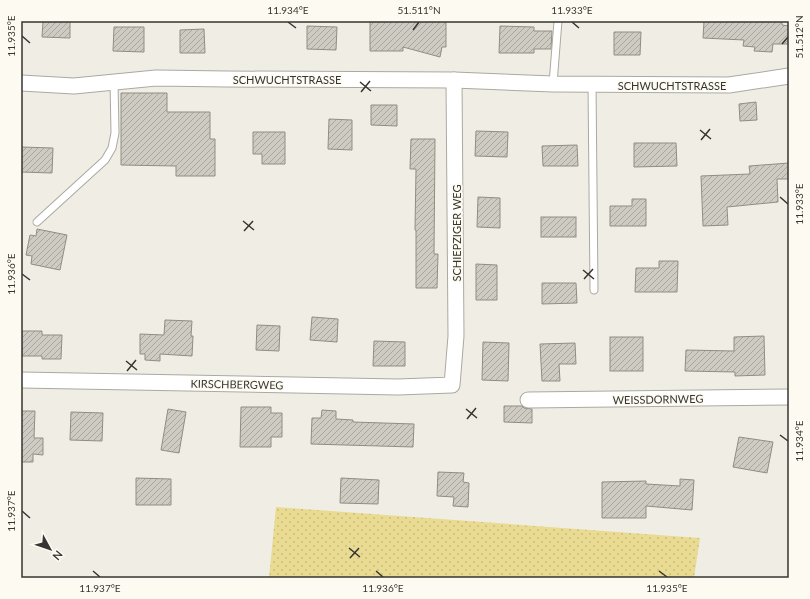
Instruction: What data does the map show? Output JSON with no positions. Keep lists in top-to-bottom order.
{
  "streets": {
    "street": [
      "SCHWUCHTSTRASSE",
      "SCHIEPZIGER WEG",
      "KIRSCHBERGWEG",
      "WEISSDORNWEG"
    ]
  },
  "crossings": [
    ["SCHWUCHTSTRASSE", "SCHIEPZIGER WEG"],
    ["SCHIEPZIGER WEG", "KIRSCHBERGWEG"]
  ],
  "north": "bottom right",
  "coordinates": [
    "11.934°E",
    "51.511°N",
    "11.933°E",
    "11.935°E",
    "51.512°N",
    "11.936°E",
    "11.937°E"
  ]
}
